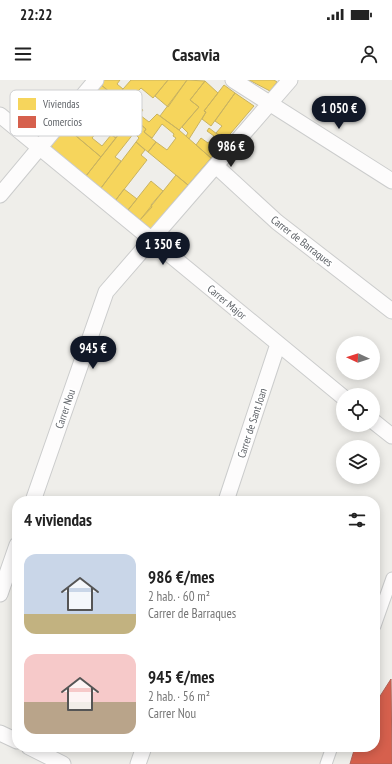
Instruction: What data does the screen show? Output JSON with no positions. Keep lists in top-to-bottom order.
{
  "streets": {
    "street": [
      "Carrer de Barraques",
      "Carrer Major",
      "Carrer Nou",
      "Carrer de Sant Joan"
    ]
  },
  "crossings": [
    ["Carrer de Barraques", "Carrer Nou"],
    ["Carrer Major", "Carrer Nou"],
    ["Carrer Major", "Carrer de Sant Joan"]
  ],
  "legend": ["Viviendas", "Comercios"],
  "north": "left",
  "page": {
    "status": "22:22",
    "header": "Casavia",
    "price": [
      "1 050 €",
      "986 €",
      "1 350 €",
      "945 €"
    ],
    "heading": "4 viviendas",
    "list": [
      {
        "name": "986 €/mes",
        "note": "2 hab. · 60 m² · Carrer de Barraques"
      },
      {
        "name": "945 €/mes",
        "note": "2 hab. · 56 m² · Carrer Nou"
      }
    ]
  }
}
